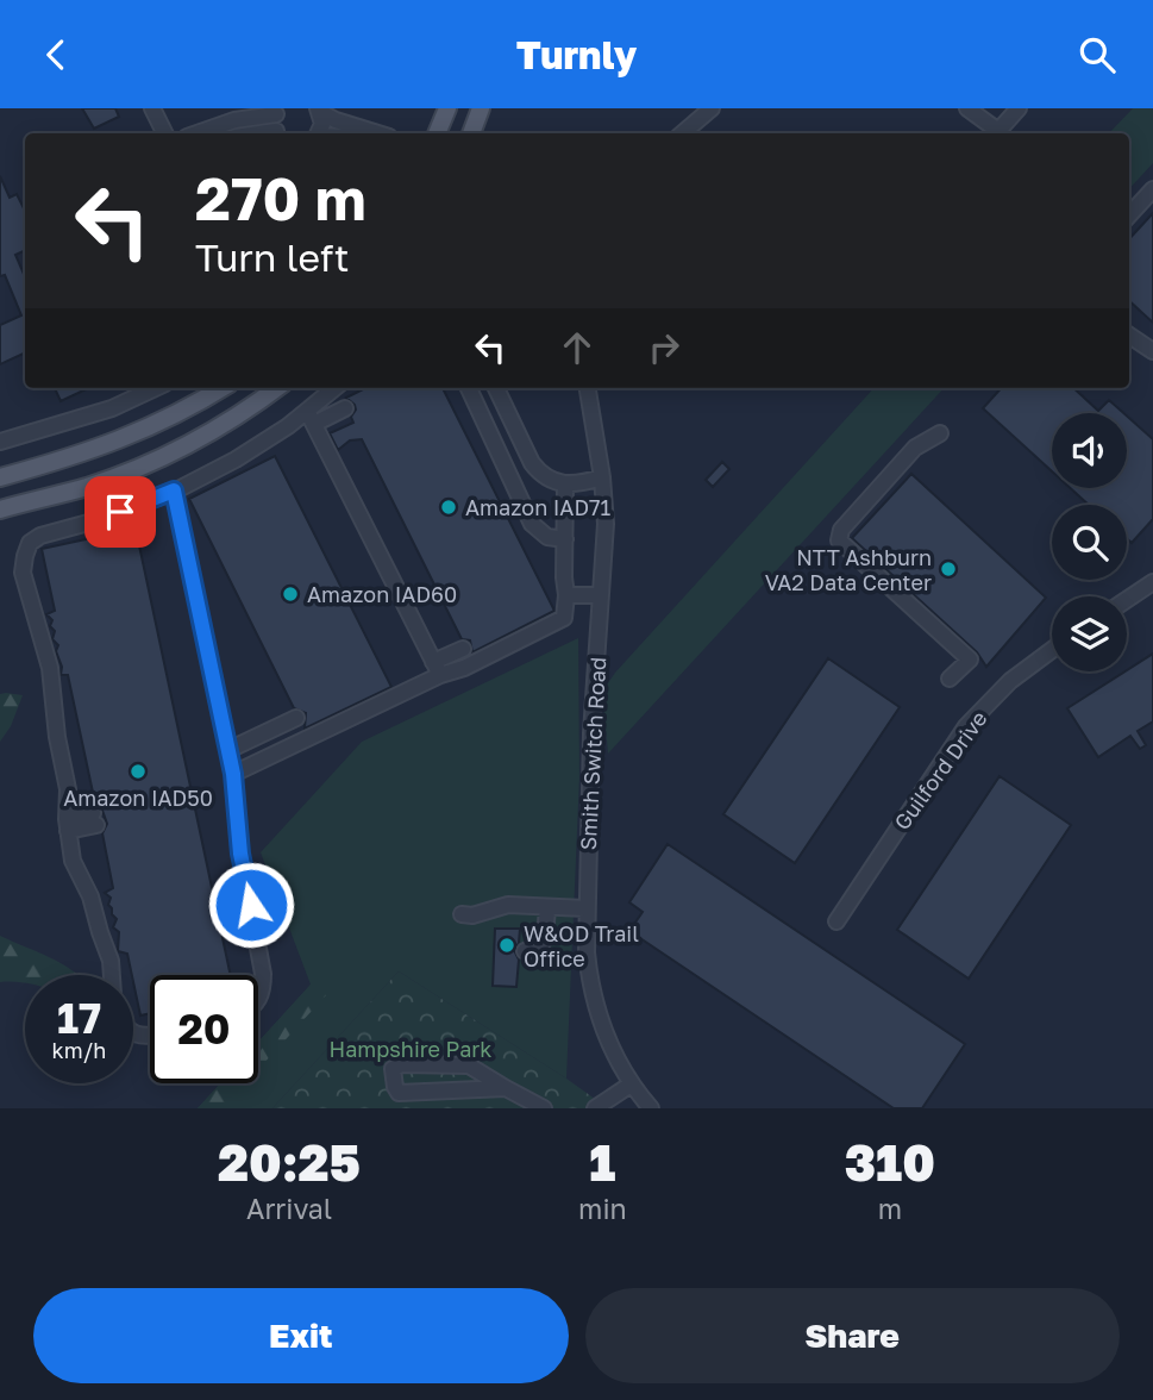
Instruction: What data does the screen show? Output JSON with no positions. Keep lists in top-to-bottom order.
{
  "streets": {
    "street": ["Smith Switch Road", "Guilford Drive"]
  },
  "parks": ["Hampshire Park"],
  "places": [
    "Amazon IAD71",
    "NTT Ashburn VA2 Data Center",
    "Amazon IAD60",
    "Amazon IAD50",
    "W&OD Trail Office"
  ],
  "page": {
    "header": "Turnly",
    "turn": ["270 m", "Turn left"],
    "speed": "17 km/h",
    "limit": "20",
    "eta": [
      "20:25",
      "Arrival",
      "1",
      "min",
      "310",
      "m"
    ],
    "buttons": ["Exit", "Share"]
  }
}
